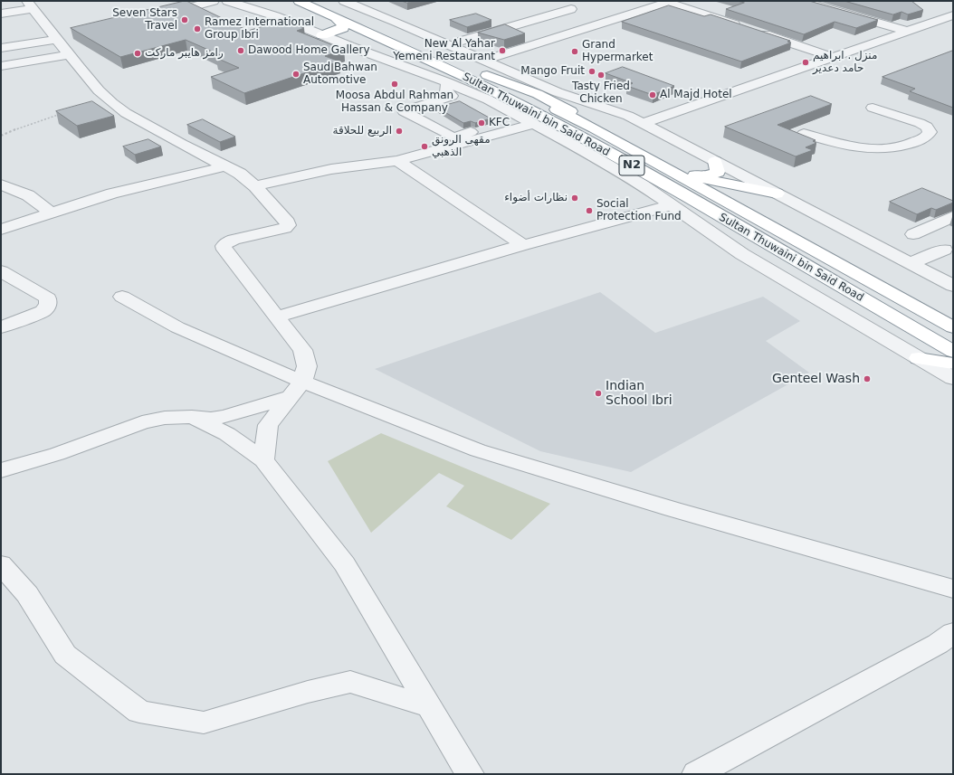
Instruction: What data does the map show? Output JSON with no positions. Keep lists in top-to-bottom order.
{
  "streets": {
    "highway": ["Sultan Thuwaini bin Said Road", "N2"]
  },
  "places": [
    "Seven Stars Travel",
    "Ramez International Group Ibri",
    "Dawood Home Gallery",
    "New Al Yahar Yemeni Restaurant",
    "Grand Hypermarket",
    "رامز هايبر ماركت",
    "منزل . ابراهيم حامد دعدير",
    "Mango Fruit",
    "Saud Bahwan Automotive",
    "Tasty Fried Chicken",
    "Moosa Abdul Rahman Hassan & Company",
    "Al Majd Hotel",
    "KFC",
    "الربيع للحلاقة",
    "مقهى الرونق الذهبي",
    "نظارات أضواء",
    "Social Protection Fund",
    "Genteel Wash",
    "Indian School Ibri"
  ]
}
